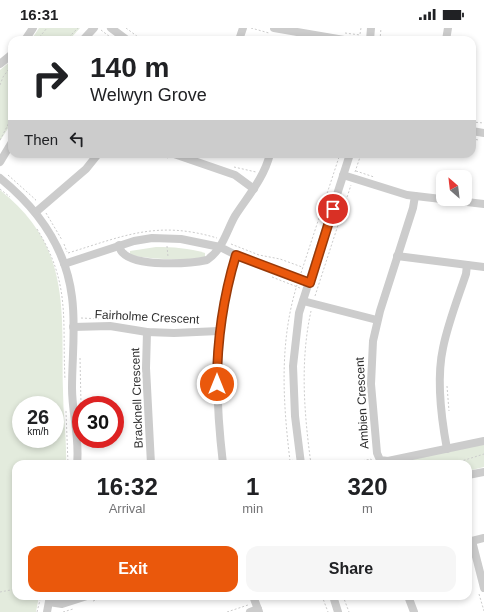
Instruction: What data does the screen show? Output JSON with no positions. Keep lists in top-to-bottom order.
{
  "streets": {
    "street": ["Fairholme Crescent", "Bracknell Crescent", "Ambien Crescent"]
  },
  "crossings": [
    ["Fairholme Crescent", "Bracknell Crescent"]
  ],
  "north": "top left",
  "page": {
    "status": "16:31",
    "turn": ["140 m", "Welwyn Grove"],
    "then": "Then",
    "speed": "26 km/h",
    "limit": "30",
    "eta": [
      "16:32",
      "Arrival",
      "1",
      "min",
      "320",
      "m"
    ],
    "buttons": ["Exit", "Share"]
  }
}
